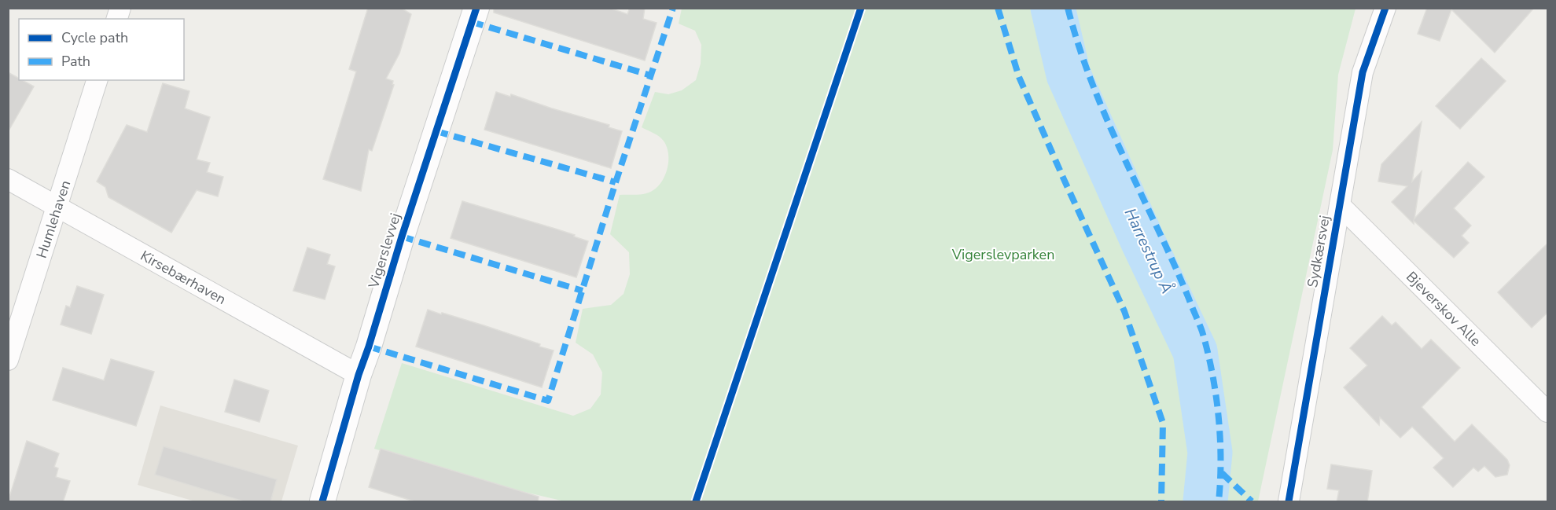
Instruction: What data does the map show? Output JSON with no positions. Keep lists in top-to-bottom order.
{
  "streets": {
    "street": [
      "Humlehaven",
      "Vigerslevvej",
      "Sydkærsvej",
      "Kirsebærhaven",
      "Bjeverskov Alle"
    ]
  },
  "crossings": [
    ["Humlehaven", "Kirsebærhaven"],
    ["Vigerslevvej", "Kirsebærhaven"],
    ["Sydkærsvej", "Bjeverskov Alle"]
  ],
  "water": ["Harrestrup Å"],
  "parks": ["Vigerslevparken"],
  "legend": ["Cycle path", "Path"]
}
